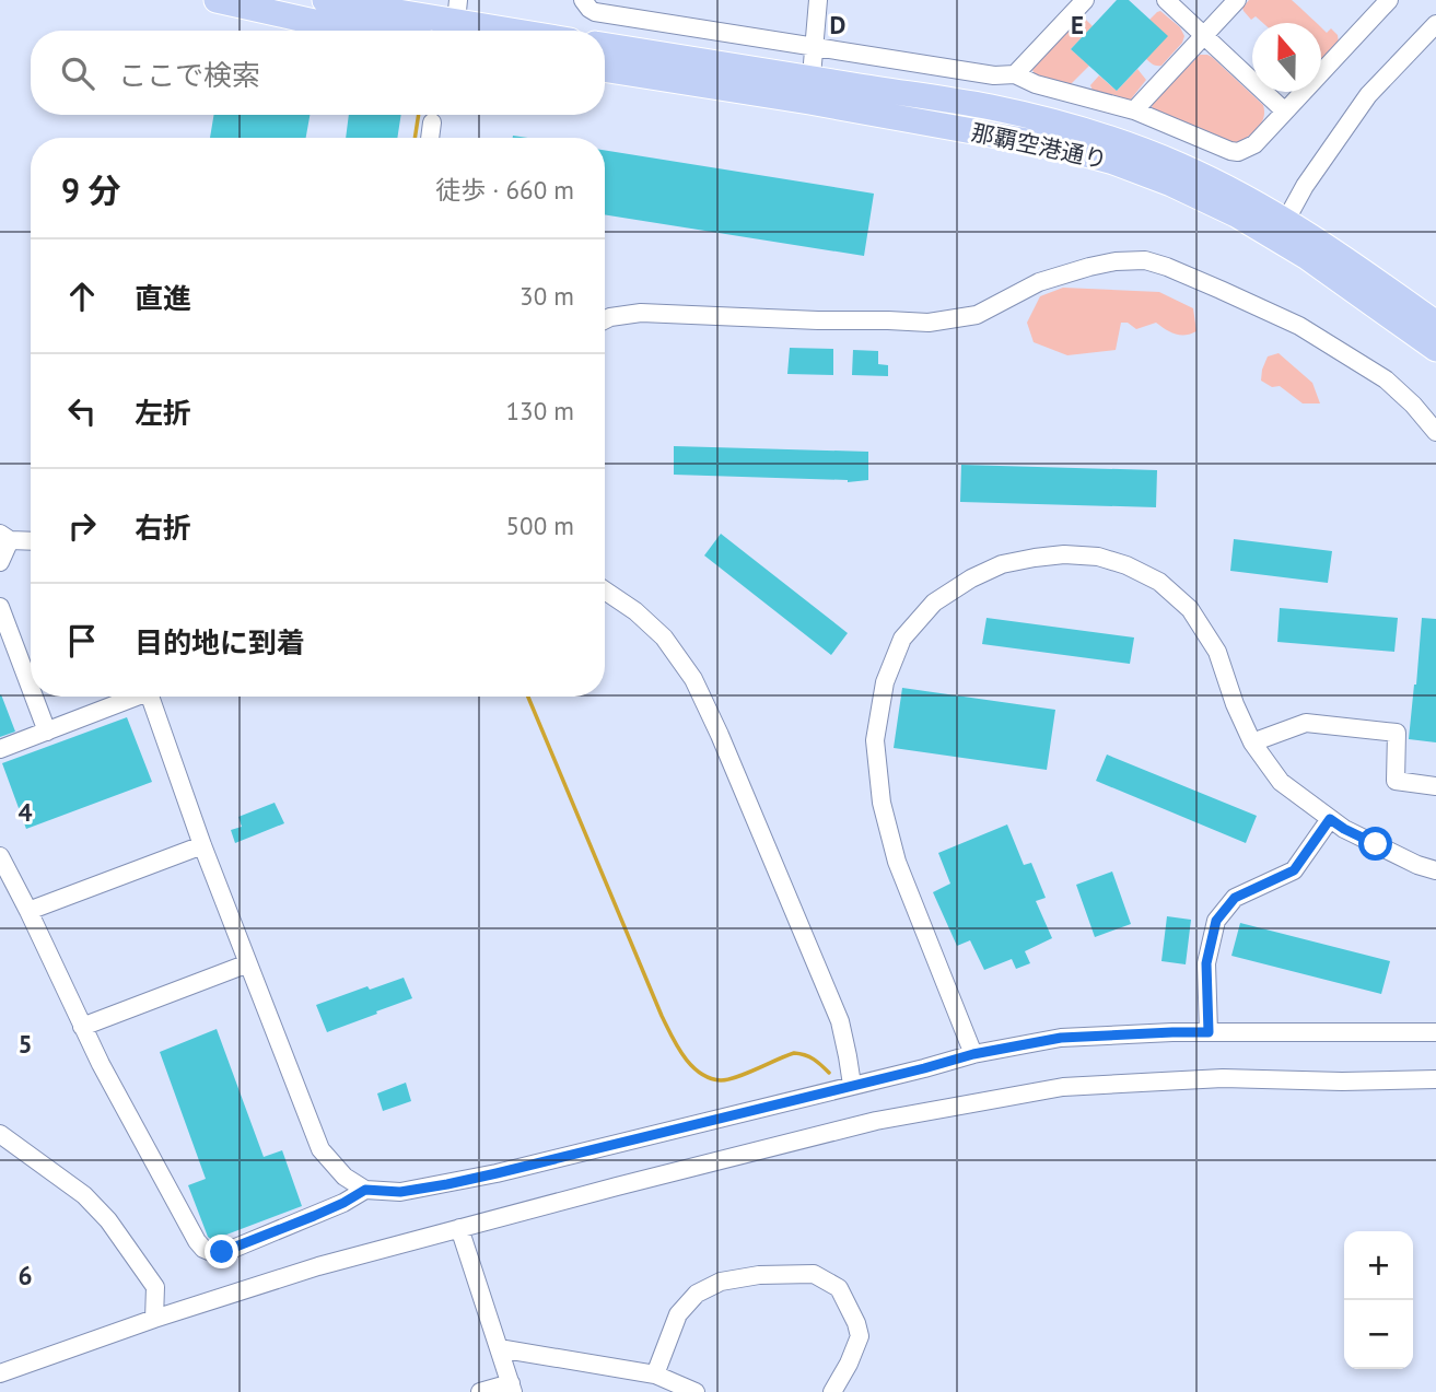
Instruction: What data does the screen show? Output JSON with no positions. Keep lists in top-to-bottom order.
{
  "streets": {
    "highway": ["那覇空港通り"]
  },
  "north": "top",
  "page": {
    "search": "ここで検索",
    "heading": ["9 分", "徒歩 · 660 m"],
    "list": [
      ["直進", "30 m"],
      ["左折", "130 m"],
      ["右折", "500 m"],
      "目的地に到着"
    ],
    "map_buttons": ["+", "−"]
  },
  "grid": {
    "columns": ["D", "E"],
    "rows": ["4", "5", "6"]
  }
}
